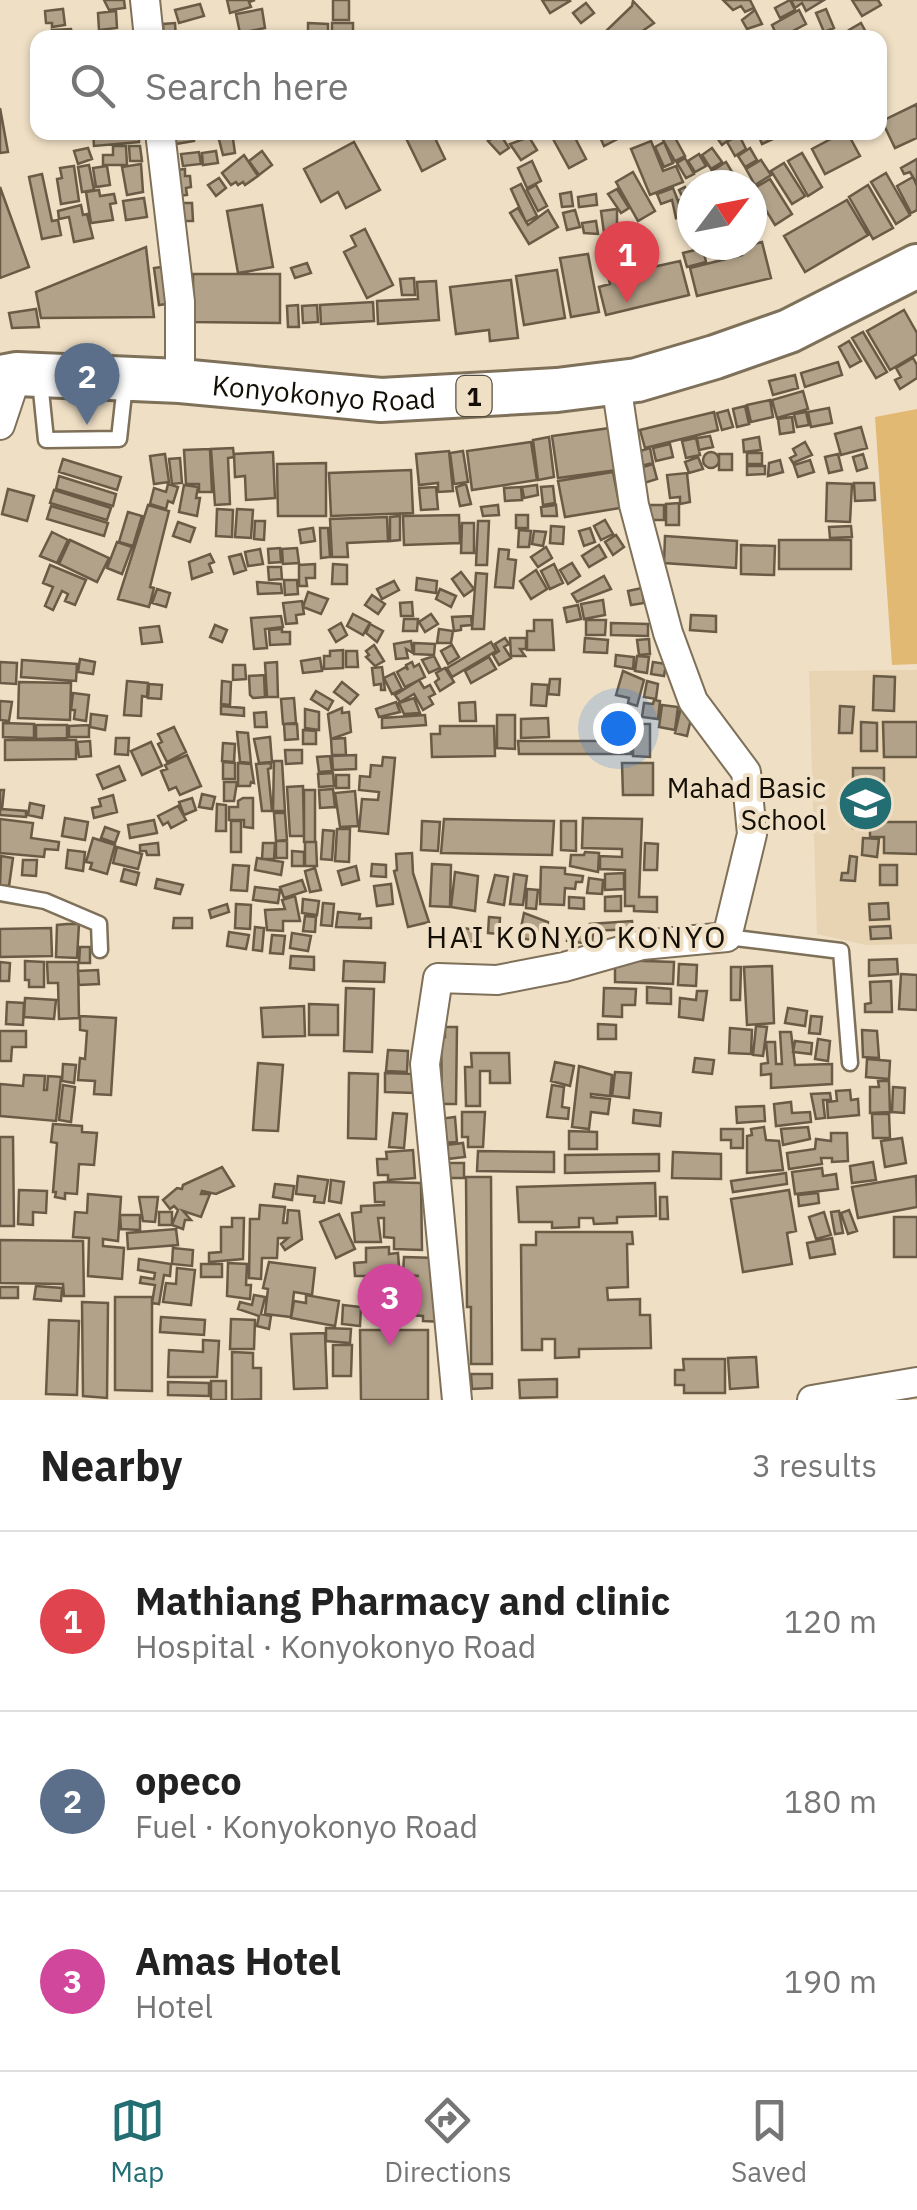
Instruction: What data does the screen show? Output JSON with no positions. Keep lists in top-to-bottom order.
{
  "streets": {
    "main road": ["Konyokonyo Road", "1"]
  },
  "districts": ["HAI KONYO KONYO"],
  "places": {
    "school or university": ["Mahad Basic School"]
  },
  "north": "top right",
  "page": {
    "search": "Search here",
    "pins": ["1", "2", "3"],
    "heading": ["Nearby", "3 results"],
    "list": [
      {
        "mark": "1",
        "name": "Mathiang Pharmacy and clinic",
        "note": "Hospital · Konyokonyo Road",
        "value": "120 m"
      },
      {
        "mark": "2",
        "name": "opeco",
        "note": "Fuel · Konyokonyo Road",
        "value": "180 m"
      },
      {
        "mark": "3",
        "name": "Amas Hotel",
        "note": "Hotel",
        "value": "190 m"
      }
    ],
    "nav": ["Map", "Directions", "Saved"]
  }
}
